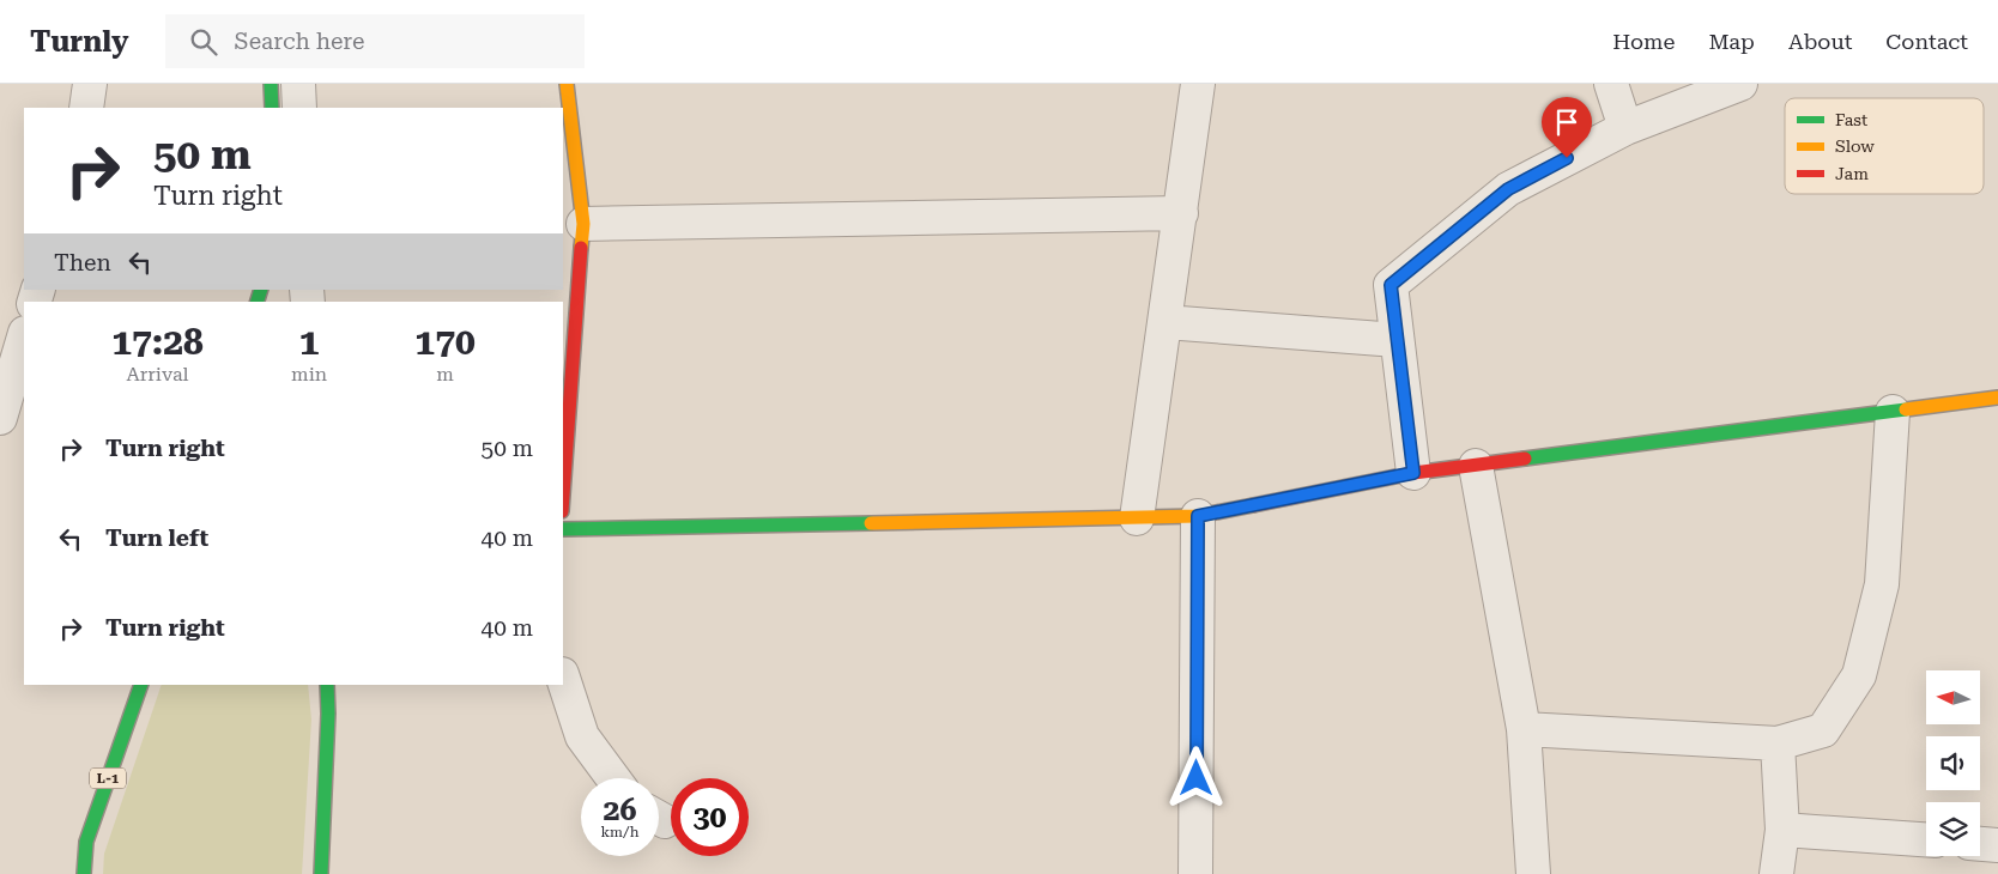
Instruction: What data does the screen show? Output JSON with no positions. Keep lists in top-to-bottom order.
{
  "streets": {
    "street": ["L-1"]
  },
  "legend": ["Fast", "Slow", "Jam"],
  "north": "left",
  "page": {
    "header": "Turnly",
    "search": "Search here",
    "nav": [
      "Home",
      "Map",
      "About",
      "Contact"
    ],
    "turn": ["50 m", "Turn right"],
    "then": "Then",
    "eta": [
      "17:28",
      "Arrival",
      "1",
      "min",
      "170",
      "m"
    ],
    "list": [
      {
        "name": "Turn right",
        "value": "50 m"
      },
      {
        "name": "Turn left",
        "value": "40 m"
      },
      {
        "name": "Turn right",
        "value": "40 m"
      }
    ],
    "speed": "26 km/h",
    "limit": "30"
  }
}
